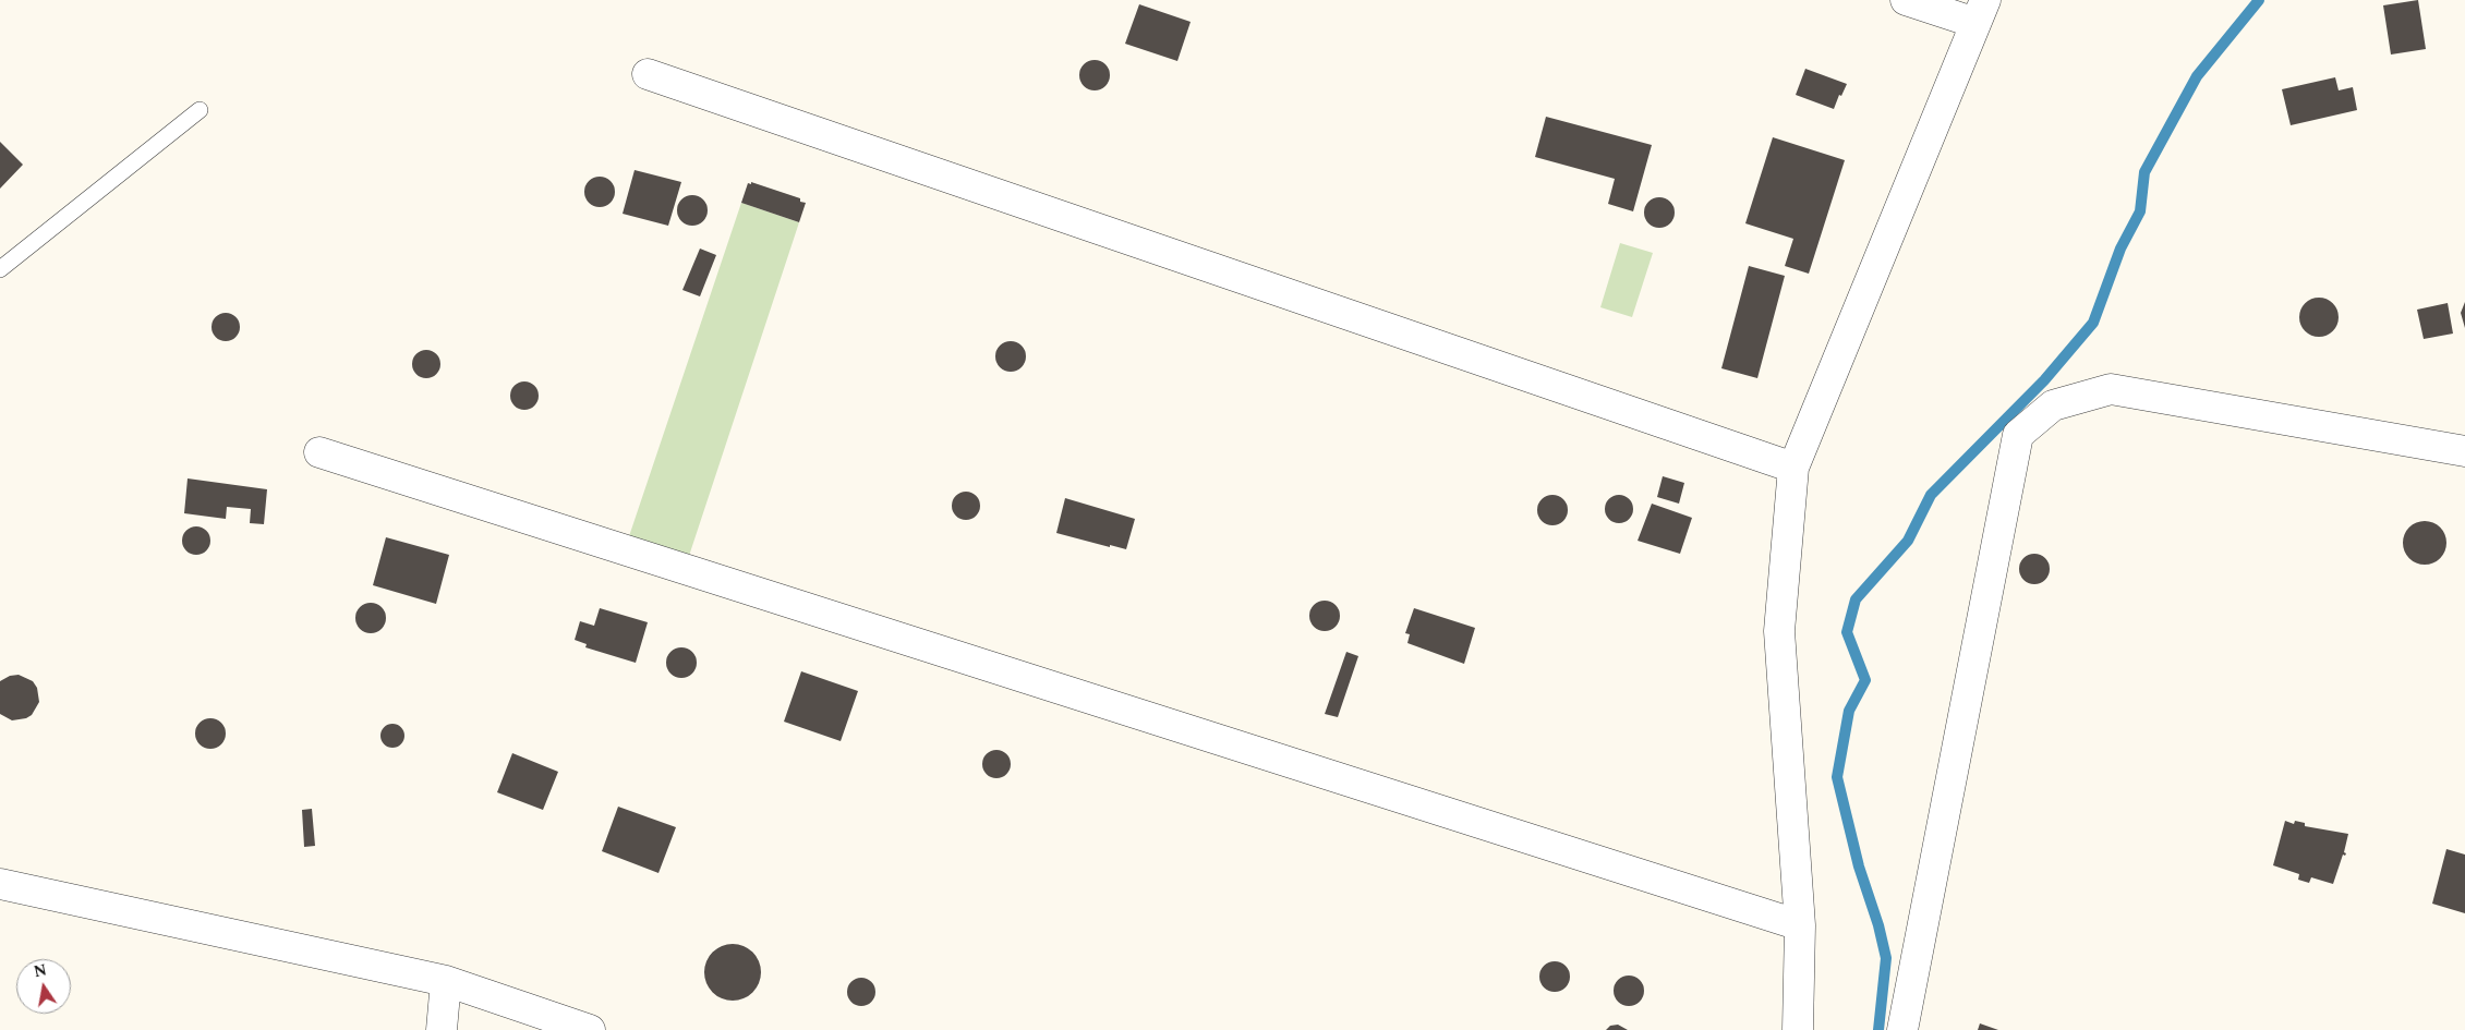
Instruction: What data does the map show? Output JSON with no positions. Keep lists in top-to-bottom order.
{
  "north": "top"
}
